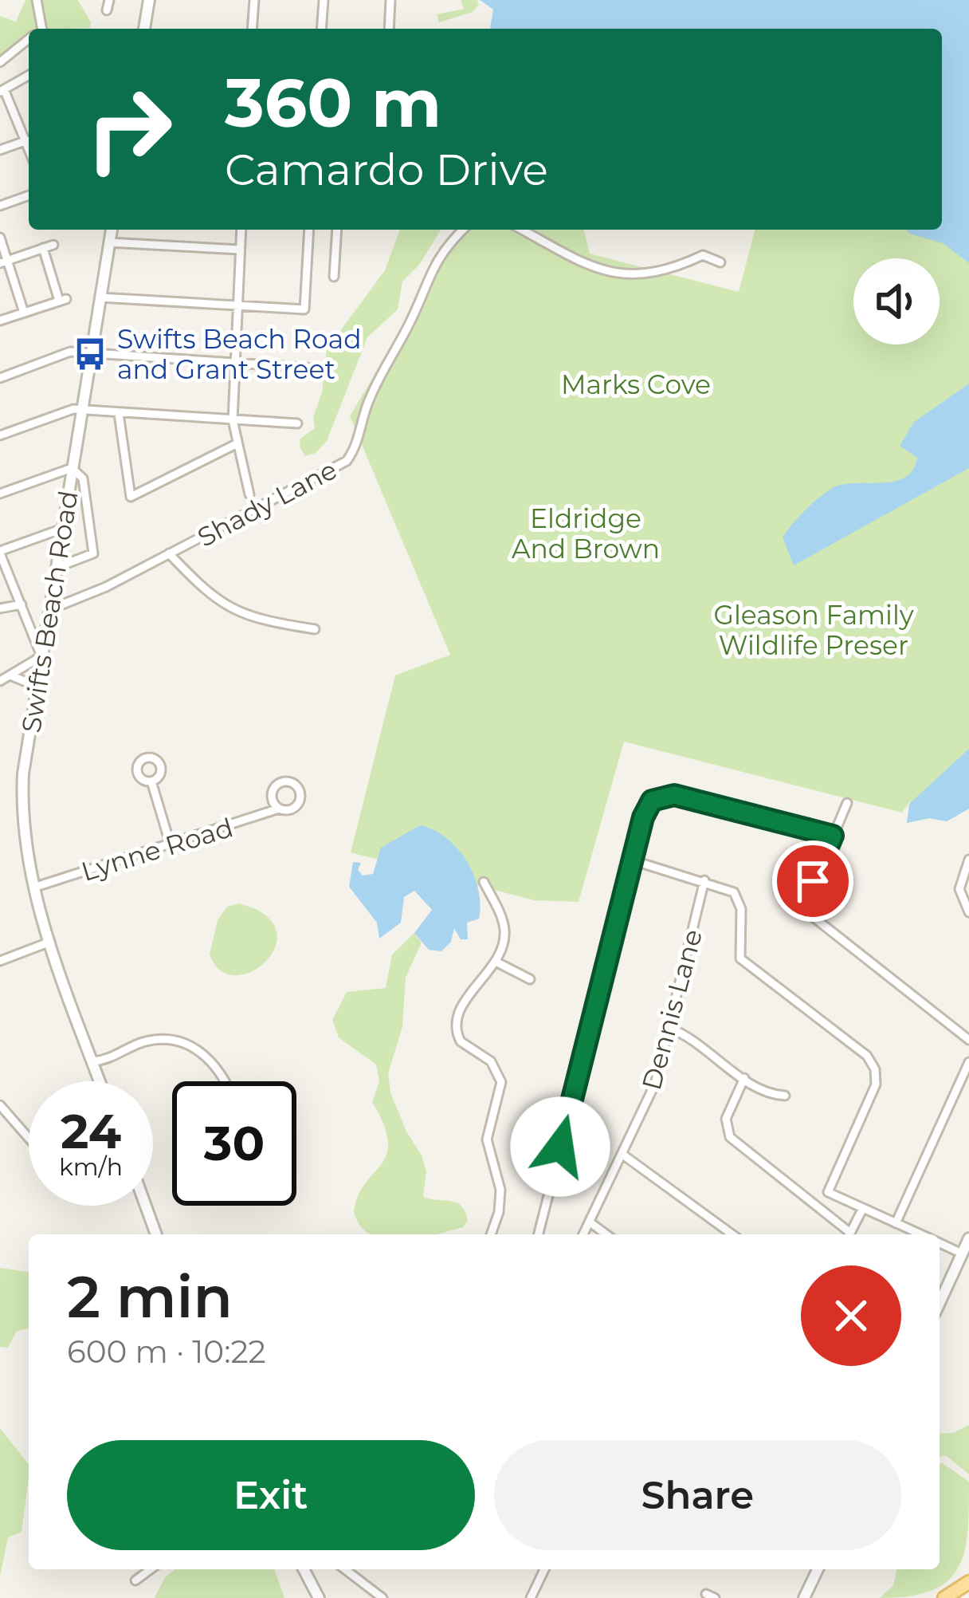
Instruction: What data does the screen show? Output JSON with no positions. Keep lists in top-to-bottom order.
{
  "streets": {
    "street": [
      "Shady Lane",
      "Swifts Beach Road",
      "Lynne Road",
      "Dennis Lane"
    ]
  },
  "crossings": [
    ["Shady Lane", "Swifts Beach Road"],
    ["Swifts Beach Road", "Lynne Road"]
  ],
  "parks": ["Marks Cove", "Eldridge And Brown", "Gleason Family Wildlife Preser"],
  "places": {
    "bus stop": ["Swifts Beach Road and Grant Street"]
  },
  "page": {
    "turn": ["360 m", "Camardo Drive"],
    "speed": "24 km/h",
    "limit": "30",
    "heading": ["2 min", "600 m · 10:22"],
    "buttons": ["Exit", "Share"]
  }
}
